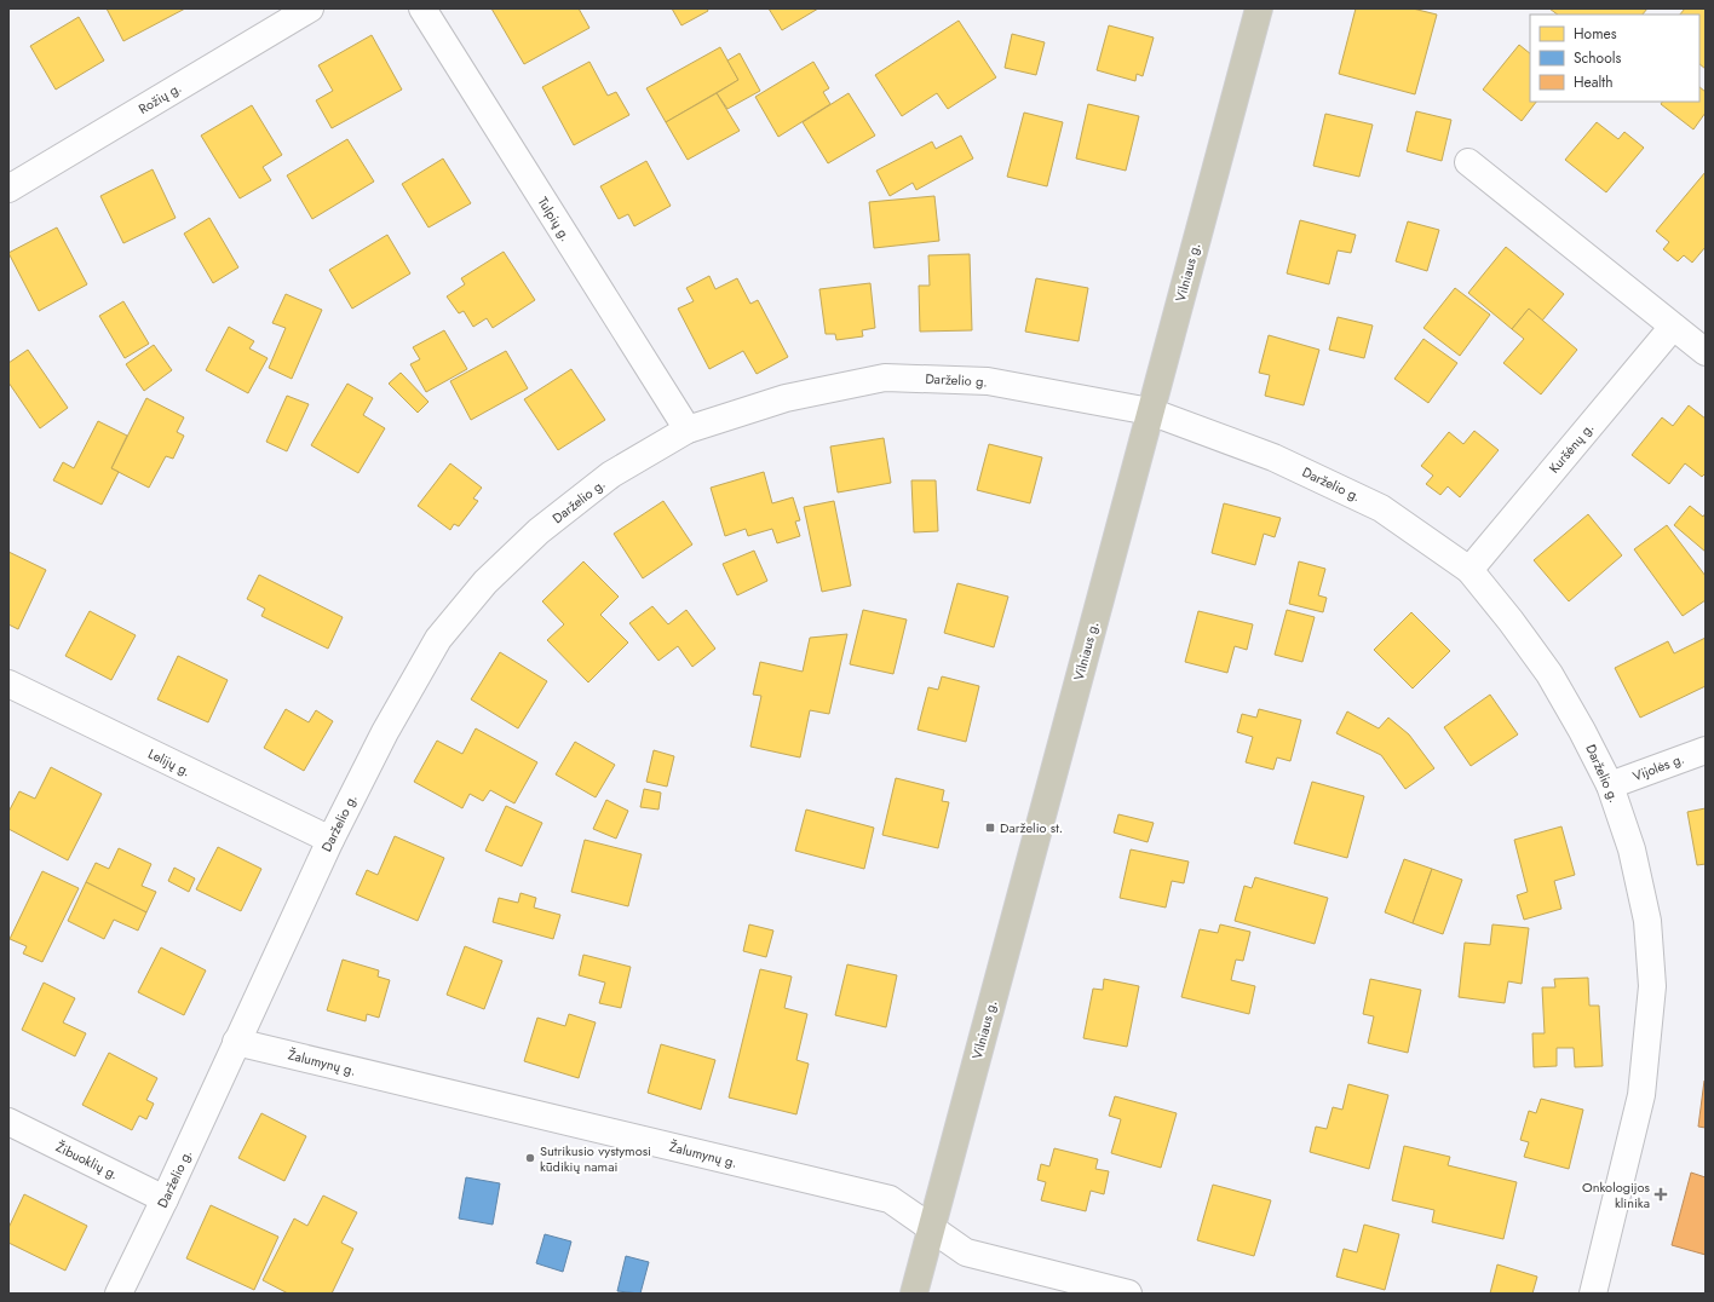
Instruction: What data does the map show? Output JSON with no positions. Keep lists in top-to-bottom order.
{
  "streets": {
    "highway": ["Vilniaus g."],
    "street": [
      "Rožių g.",
      "Tulpių g.",
      "Darželio g.",
      "Kuršėnų g.",
      "Lelijų g.",
      "Vijolės g.",
      "Žalumynų g.",
      "Žibuoklių g."
    ]
  },
  "crossings": [
    ["Tulpių g.", "Darželio g."],
    ["Vilniaus g.", "Darželio g."],
    ["Vilniaus g.", "Žalumynų g."],
    ["Darželio g.", "Kuršėnų g."],
    ["Darželio g.", "Lelijų g."],
    ["Darželio g.", "Vijolės g."],
    ["Darželio g.", "Žalumynų g."],
    ["Darželio g.", "Žibuoklių g."]
  ],
  "places": {
    "transit": ["Darželio st."],
    "other": ["Sutrikusio vystymosi kūdikių namai"],
    "health": ["Onkologijos klinika"]
  },
  "legend": ["Homes", "Schools", "Health"]
}
